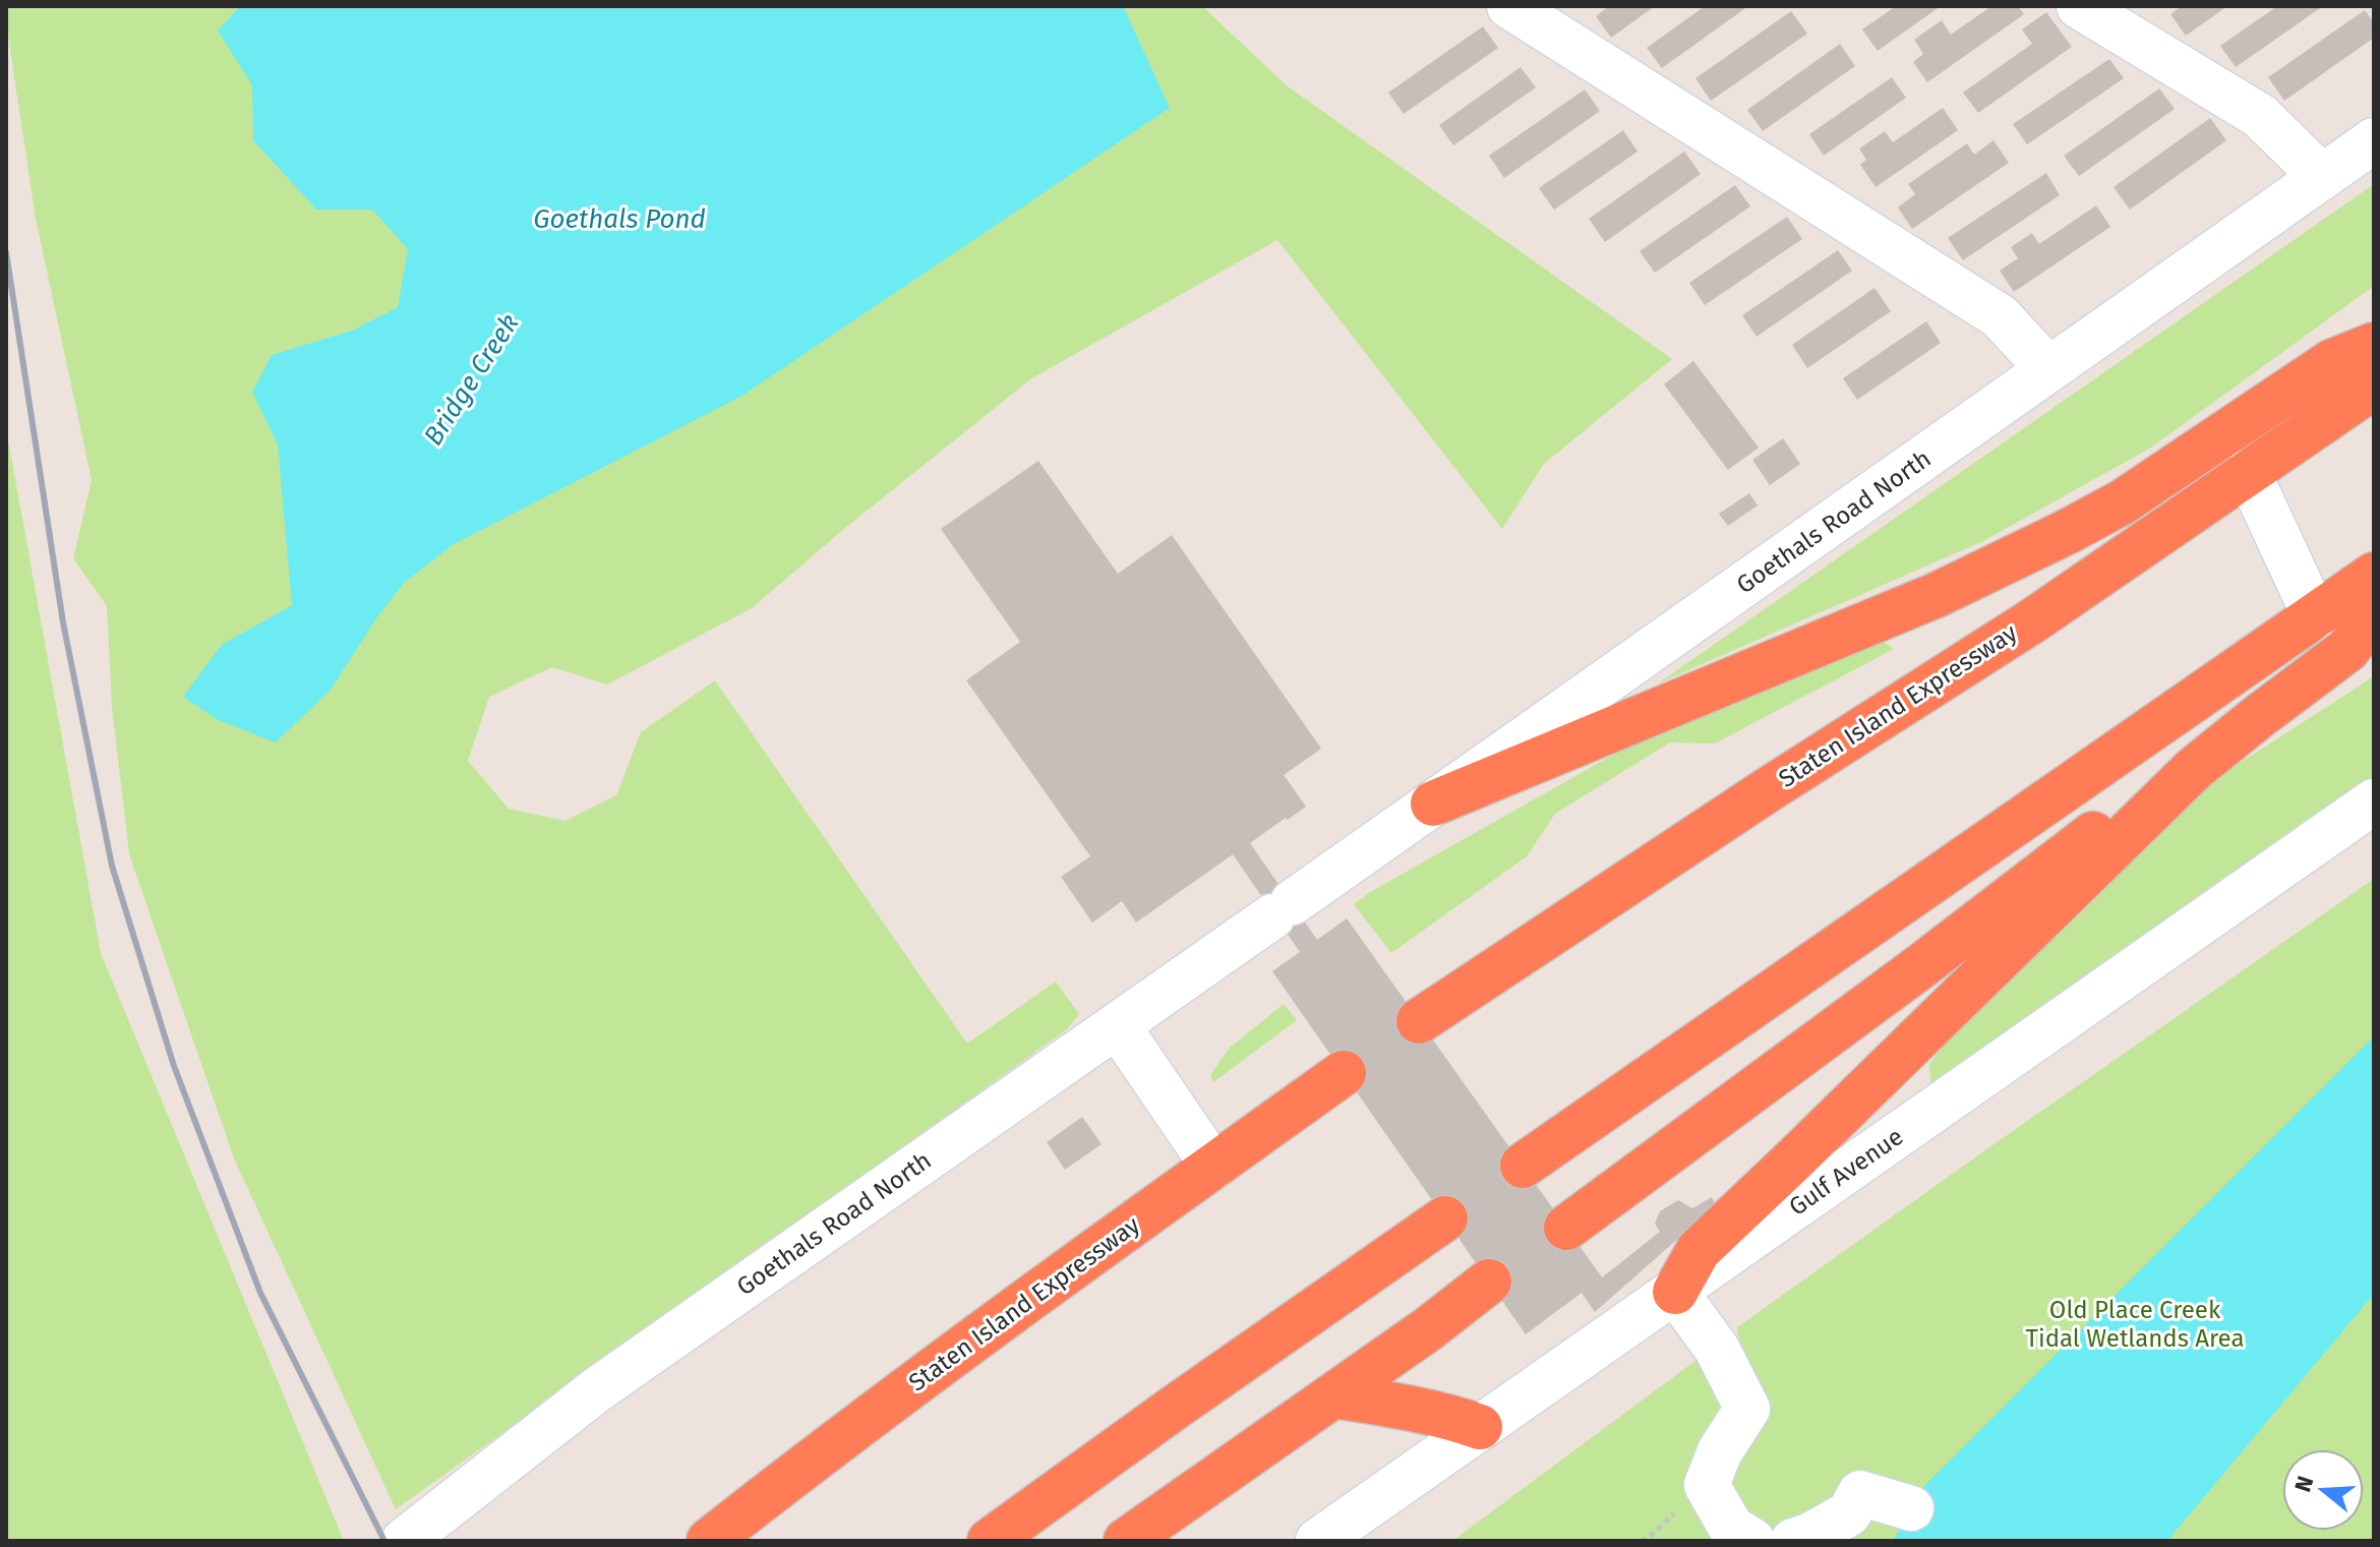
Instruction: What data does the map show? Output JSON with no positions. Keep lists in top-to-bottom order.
{
  "streets": {
    "highway": ["Staten Island Expressway"],
    "street": ["Goethals Road North", "Gulf Avenue"]
  },
  "water": ["Goethals Pond", "Bridge Creek"],
  "parks": ["Old Place Creek Tidal Wetlands Area"],
  "north": "left"
}
